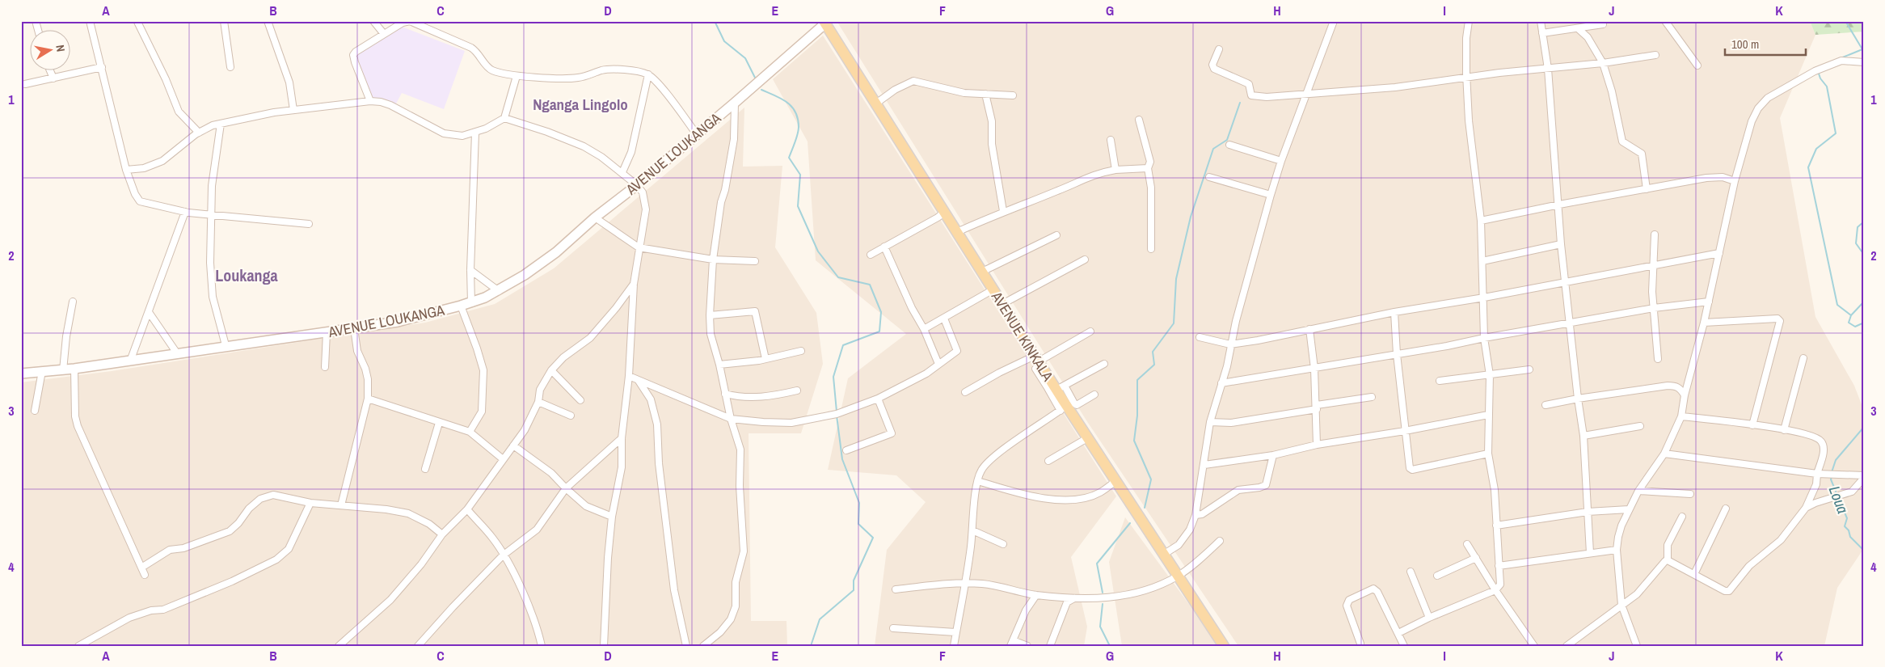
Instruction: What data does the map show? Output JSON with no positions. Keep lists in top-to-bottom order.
{
  "streets": {
    "main road": ["AVENUE LOUKANGA", "AVENUE KINKALA"]
  },
  "crossings": [
    ["AVENUE LOUKANGA", "AVENUE KINKALA"]
  ],
  "districts": ["Nganga Lingolo", "Loukanga"],
  "water": ["Loua"],
  "scale_bar": "100 m",
  "north": "right",
  "grid": {
    "columns": [
      "A",
      "B",
      "C",
      "D",
      "E",
      "F",
      "G",
      "H",
      "I",
      "J",
      "K"
    ],
    "rows": [
      "1",
      "2",
      "3",
      "4"
    ]
  }
}
